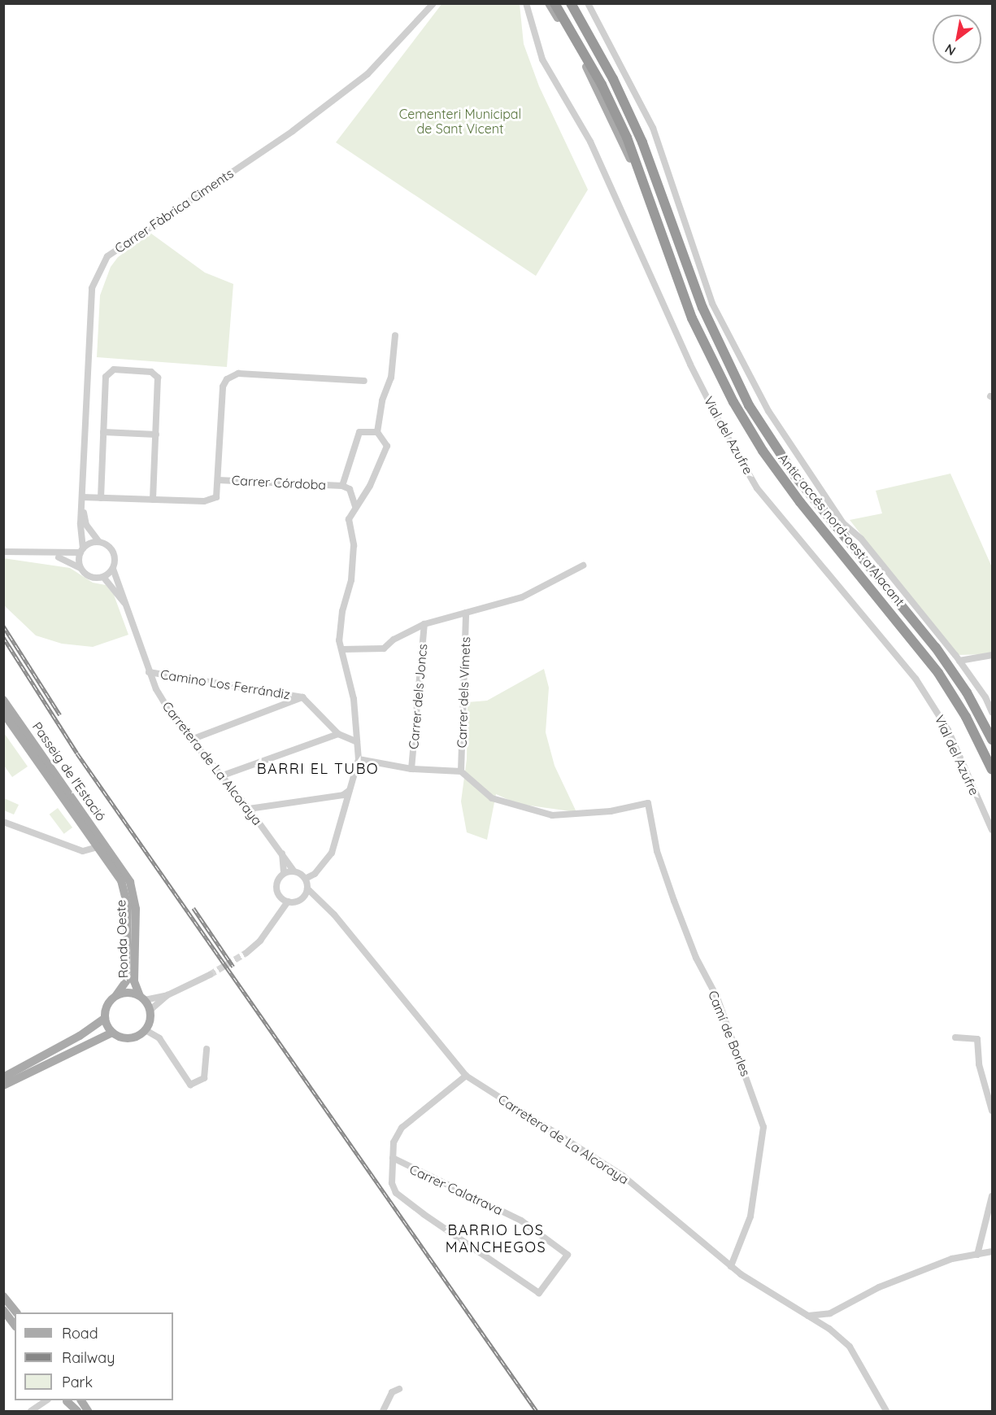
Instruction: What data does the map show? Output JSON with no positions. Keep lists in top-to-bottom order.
{
  "streets": {
    "highway": ["Antic accés nord-oest a Alacant"],
    "main road": ["Passeig de l'Estació", "Ronda Oeste"],
    "street": [
      "Carrer Fàbrica Ciments",
      "Vial del Azufre",
      "Carrer Córdoba",
      "Camino Los Ferrándiz",
      "Carrer dels Vímets",
      "Carrer dels Joncs",
      "Carretera de La Alcoraya",
      "Camí de Borles",
      "Carrer Calatrava"
    ]
  },
  "crossings": [
    ["Carrer Fàbrica Ciments", "Carretera de La Alcoraya"],
    ["Camino Los Ferrándiz", "Carretera de La Alcoraya"],
    ["Carrer dels Vímets", "Camí de Borles"],
    ["Carretera de La Alcoraya", "Camí de Borles"],
    ["Passeig de l'Estació", "Ronda Oeste"]
  ],
  "districts": ["BARRI EL TUBO", "BARRIO LOS MANCHEGOS"],
  "parks": ["Cementeri Municipal de Sant Vicent"],
  "legend": ["Road", "Railway", "Park"],
  "north": "bottom left"
}
